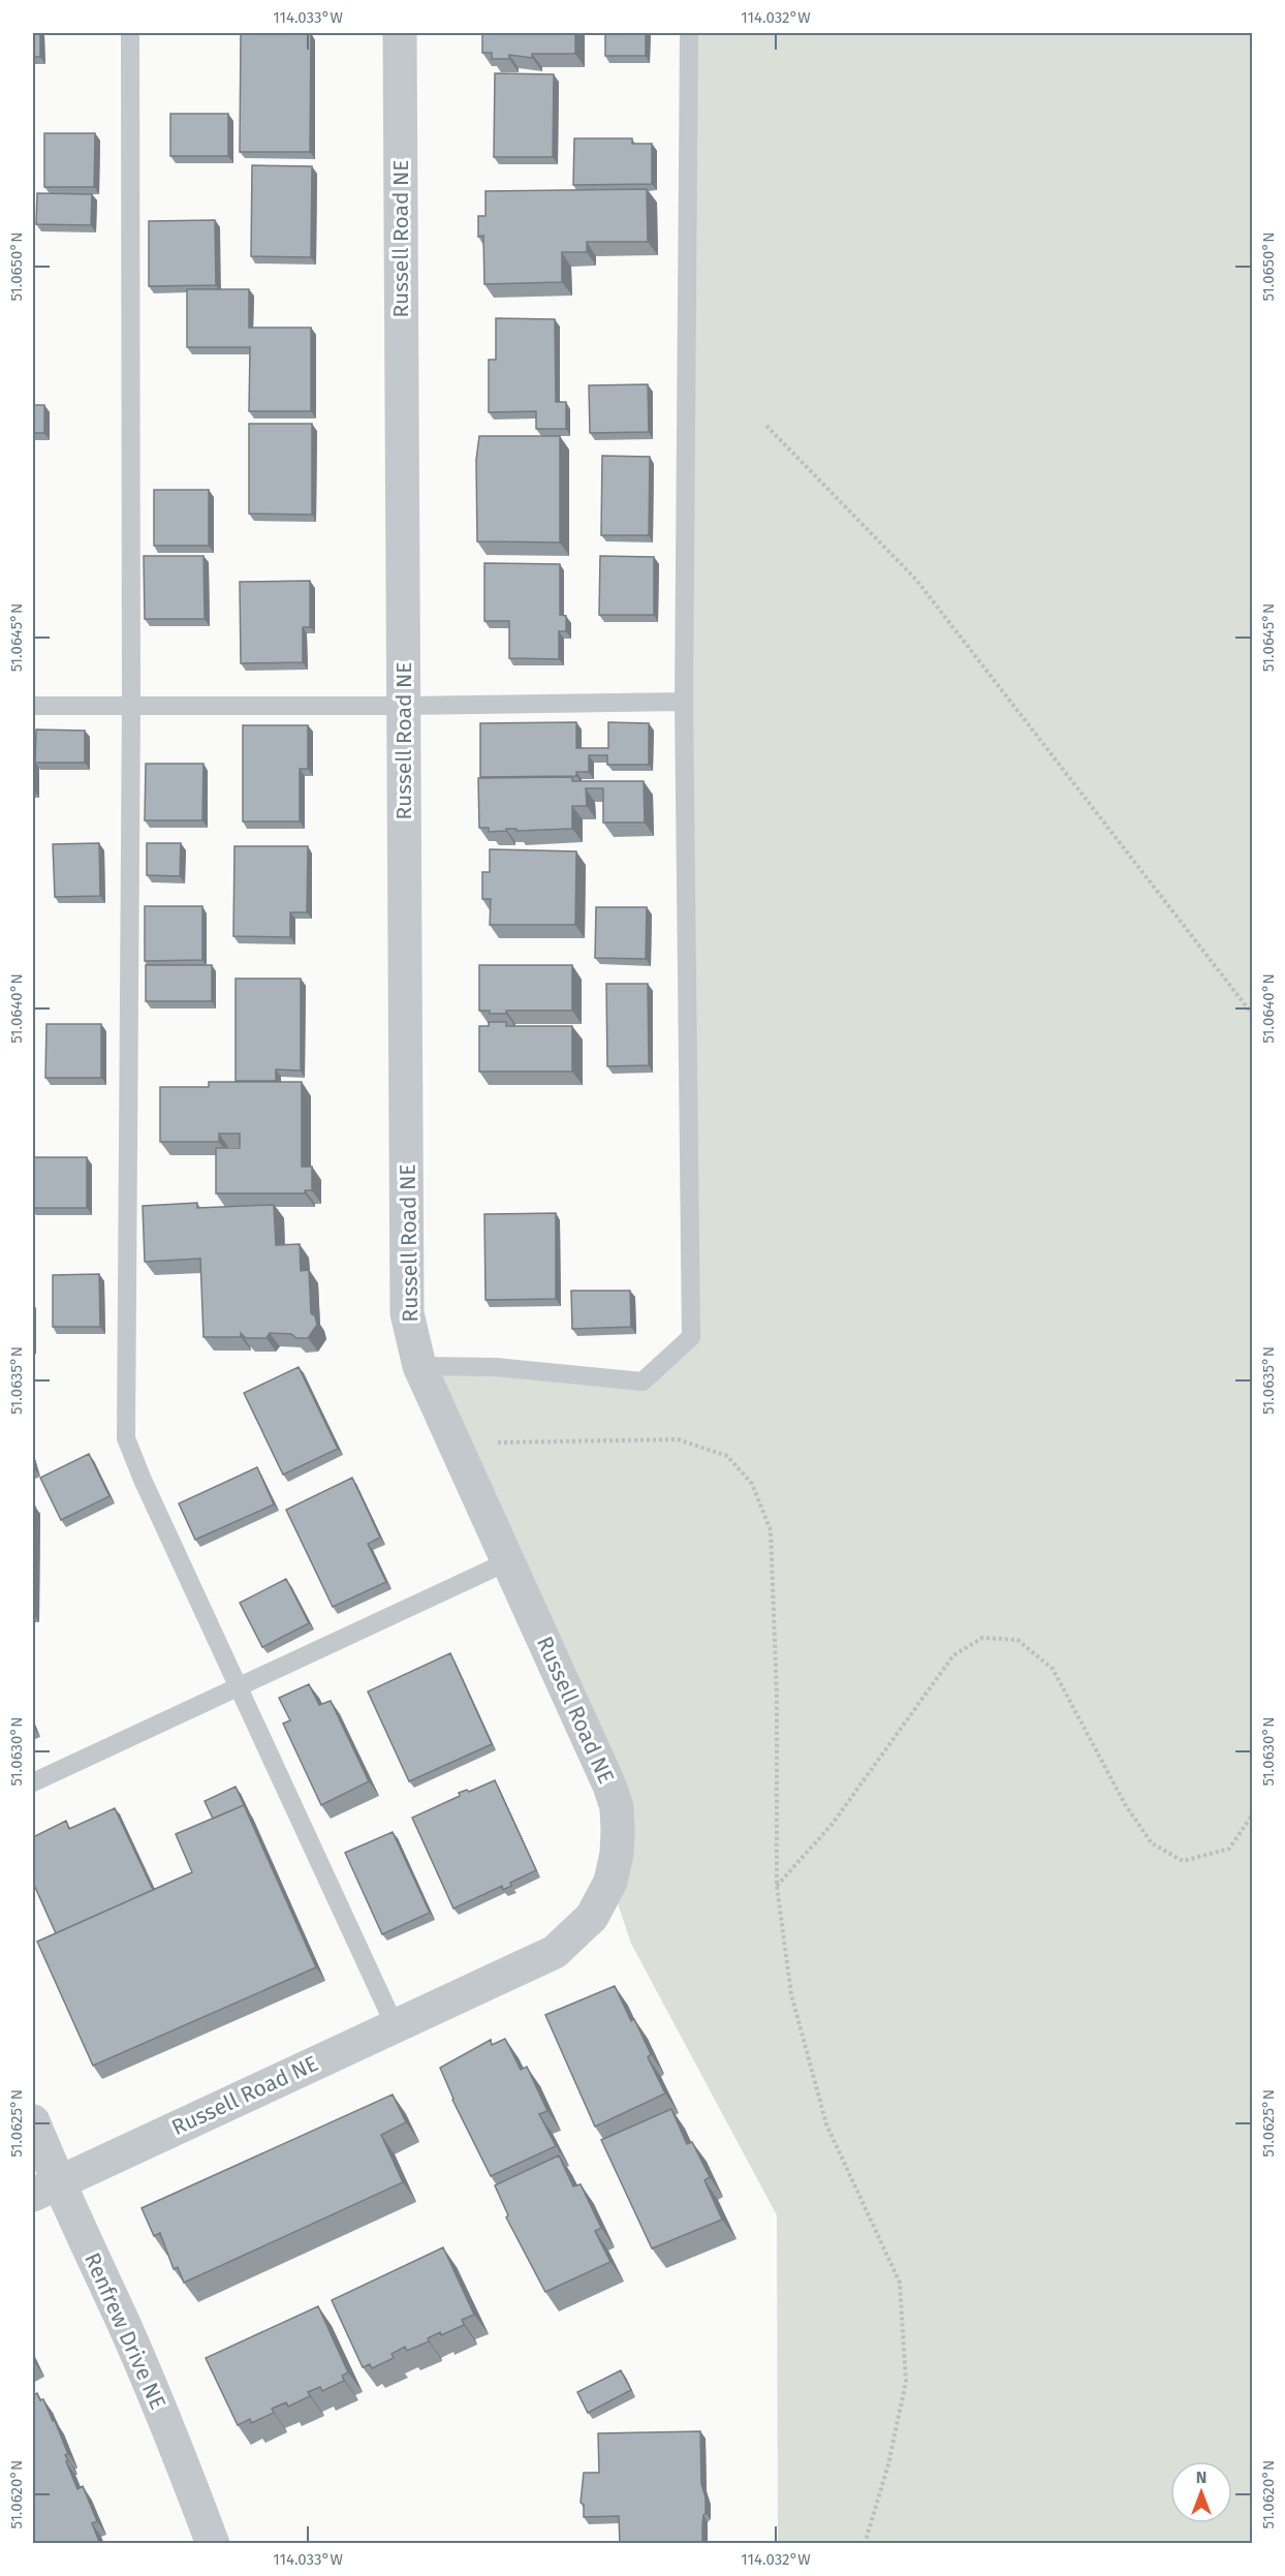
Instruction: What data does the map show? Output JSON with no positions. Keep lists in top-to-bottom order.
{
  "streets": {
    "street": ["Russell Road NE", "Renfrew Drive NE"]
  },
  "crossings": [
    ["Russell Road NE", "Renfrew Drive NE"]
  ],
  "north": "top",
  "coordinates": [
    "114.033°W",
    "114.032°W",
    "51.0650°N",
    "51.0645°N",
    "51.0640°N",
    "51.0635°N",
    "51.0630°N",
    "51.0625°N",
    "51.0620°N"
  ]
}
